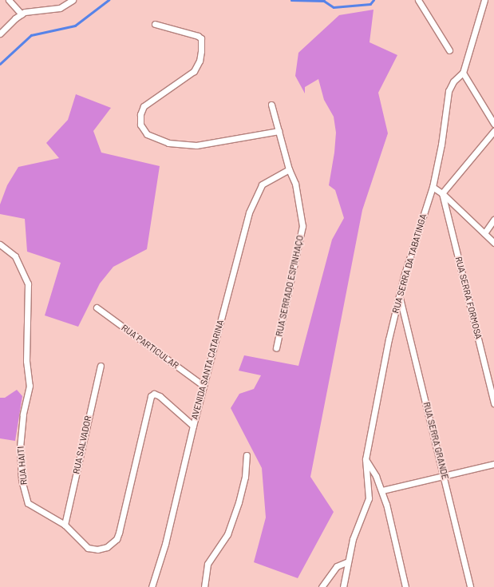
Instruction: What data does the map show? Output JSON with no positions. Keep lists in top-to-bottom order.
{
  "streets": {
    "street": [
      "RUA SERRA DA TABATINGA",
      "RUA SERRADO ESPINHAÇO",
      "RUA SERRA FORMOSA",
      "RUA PARTICULAR",
      "AVENIDA SANTA CATARINA",
      "RUA SERRA GRANDE",
      "RUA SALVADOR",
      "RUA HAITI"
    ]
  },
  "crossings": [
    ["RUA SERRA DA TABATINGA", "RUA SERRA GRANDE"],
    ["RUA SERRADO ESPINHAÇO", "AVENIDA SANTA CATARINA"],
    ["RUA PARTICULAR", "AVENIDA SANTA CATARINA"],
    ["AVENIDA SANTA CATARINA", "RUA HAITI"],
    ["RUA SALVADOR", "RUA HAITI"]
  ]
}
